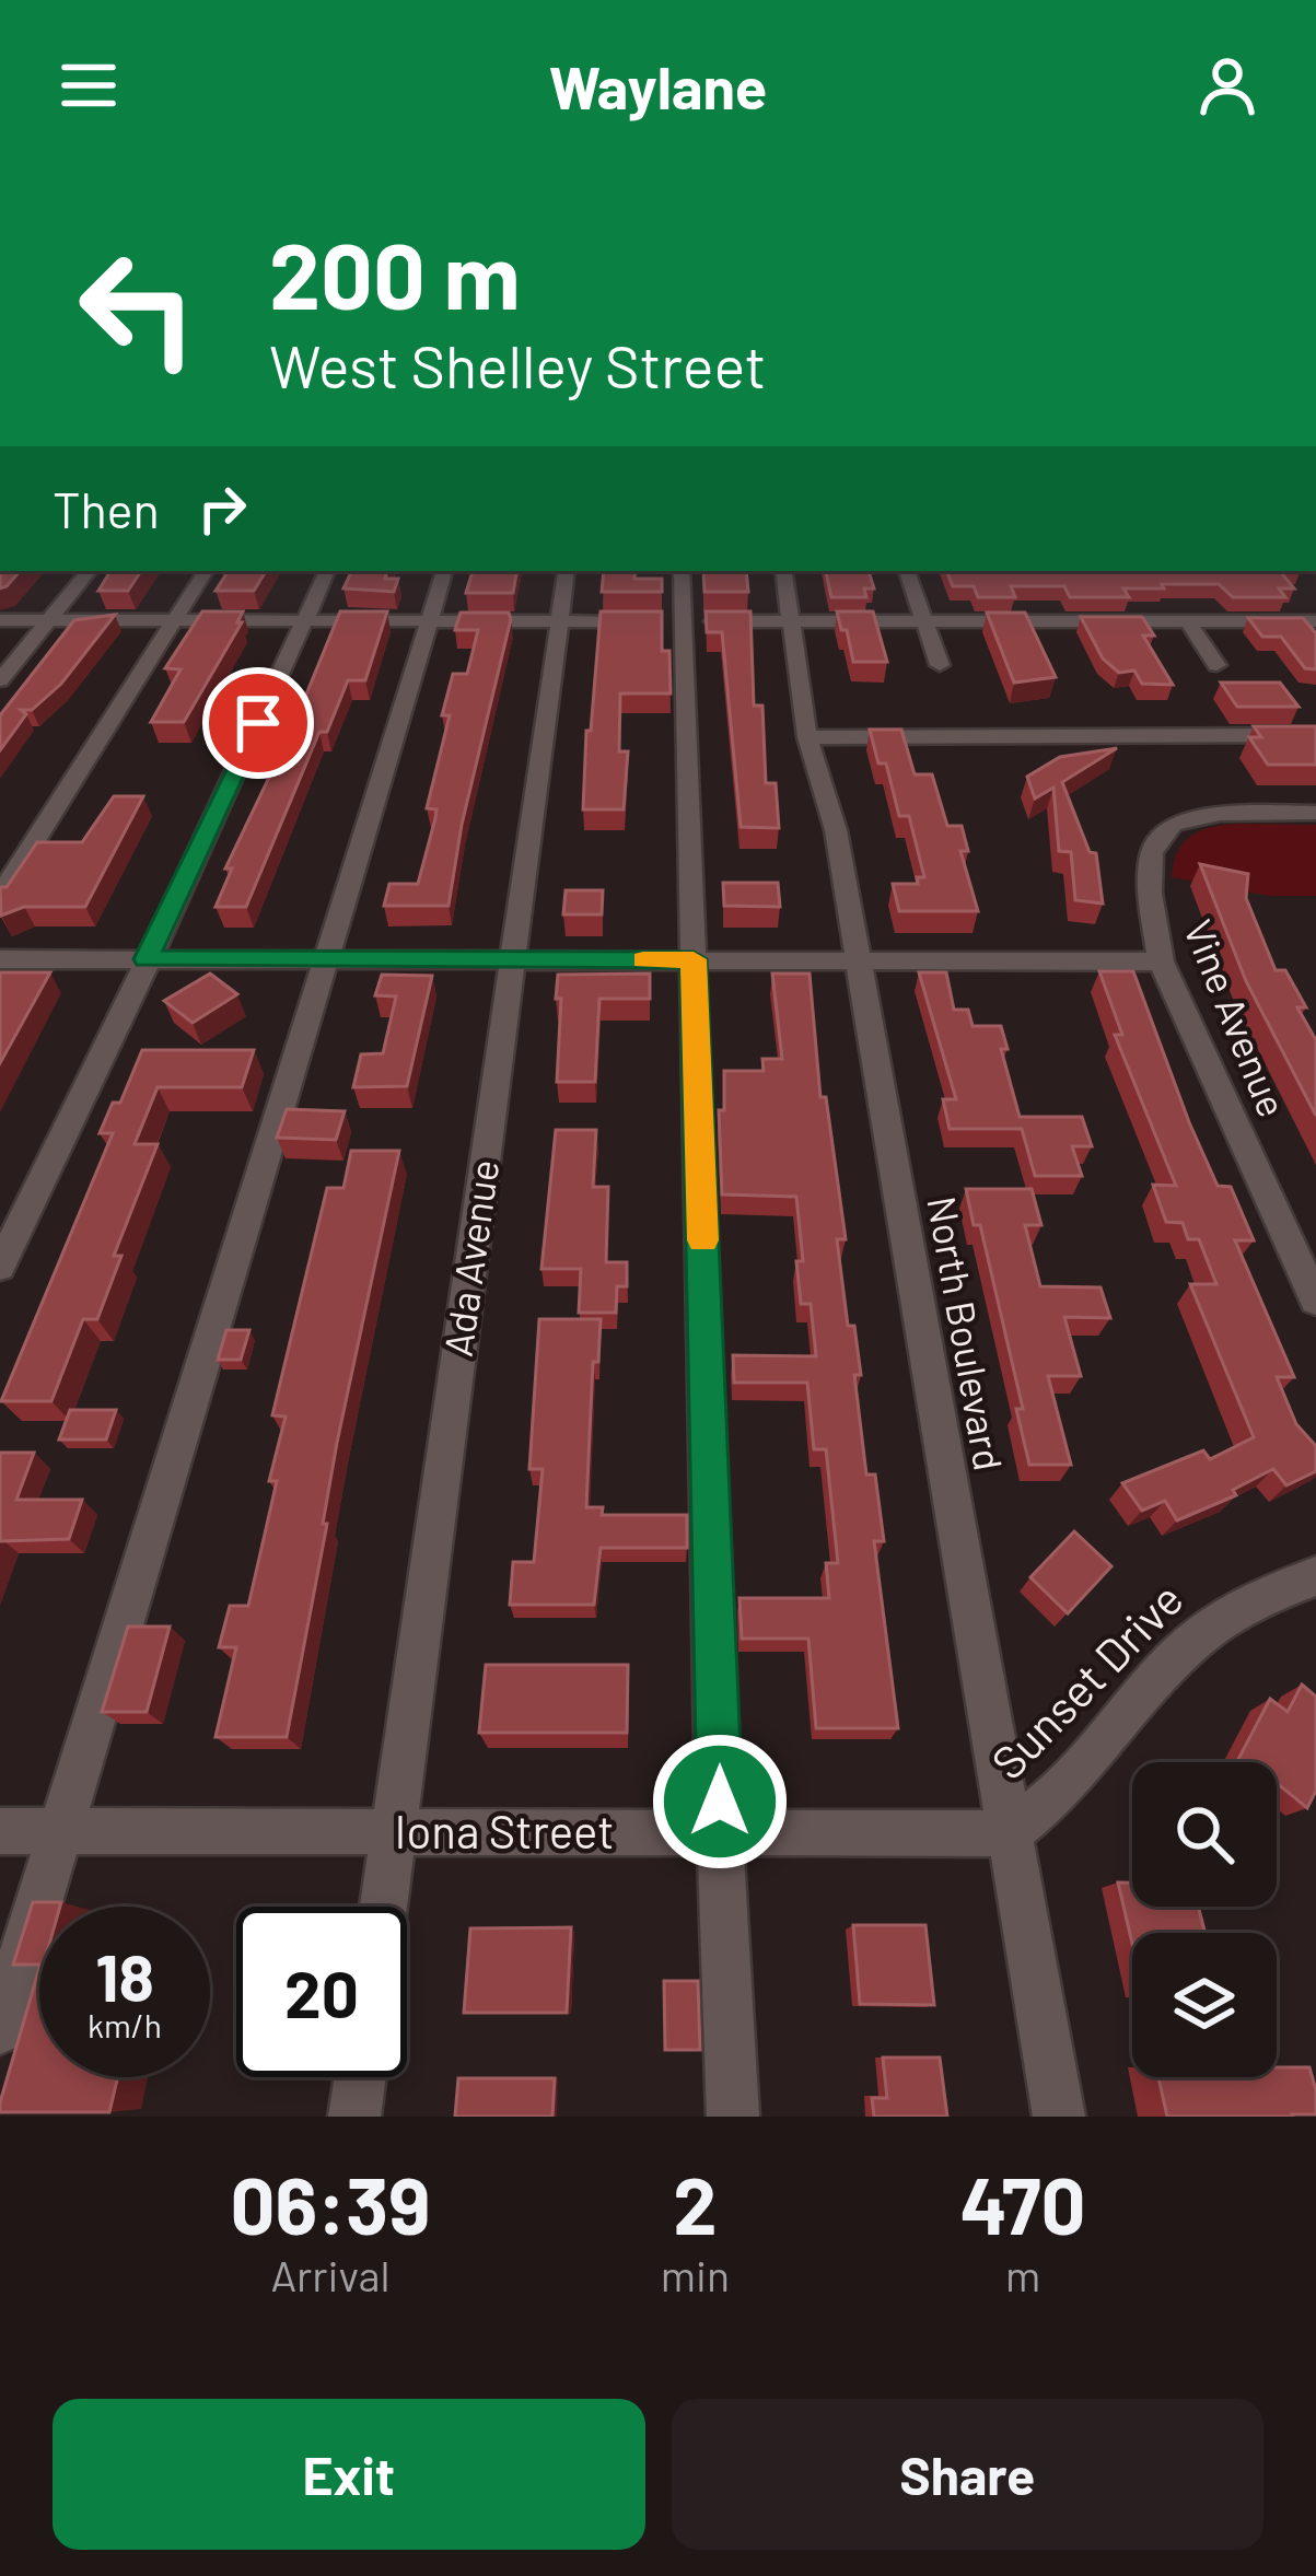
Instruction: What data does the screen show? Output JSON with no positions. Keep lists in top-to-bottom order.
{
  "streets": {
    "street": [
      "Vine Avenue",
      "Ada Avenue",
      "North Boulevard",
      "Sunset Drive",
      "Iona Street"
    ]
  },
  "crossings": [
    ["Ada Avenue", "Iona Street"],
    ["North Boulevard", "Sunset Drive"],
    ["North Boulevard", "Iona Street"],
    ["Sunset Drive", "Iona Street"]
  ],
  "page": {
    "header": "Waylane",
    "turn": ["200 m", "West Shelley Street"],
    "then": "Then",
    "speed": "18 km/h",
    "limit": "20",
    "eta": [
      "06:39",
      "Arrival",
      "2",
      "min",
      "470",
      "m"
    ],
    "buttons": ["Exit", "Share"]
  }
}
